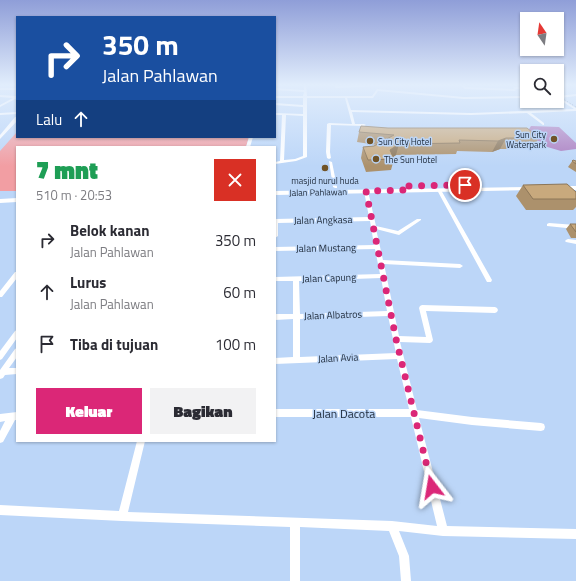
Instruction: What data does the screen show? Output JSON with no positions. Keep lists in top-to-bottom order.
{
  "streets": {
    "main road": ["Jalan Pahlawan"],
    "street": [
      "Jalan Angkasa",
      "Jalan Mustang",
      "Jalan Capung",
      "Jalan Albatros",
      "Jalan Avia",
      "Jalan Dacota"
    ]
  },
  "places": [
    "Sun City Waterpark",
    "Sun City Hotel",
    "The Sun Hotel",
    "masjid nurul huda"
  ],
  "north": "top",
  "page": {
    "turn": ["350 m", "Jalan Pahlawan"],
    "then": "Lalu",
    "heading": ["7 mnt", "510 m · 20:53"],
    "list": [
      {
        "name": "Belok kanan",
        "note": "Jalan Pahlawan",
        "value": "350 m"
      },
      {
        "name": "Lurus",
        "note": "Jalan Pahlawan",
        "value": "60 m"
      },
      {
        "name": "Tiba di tujuan",
        "value": "100 m"
      }
    ],
    "buttons": ["Keluar", "Bagikan"]
  }
}
